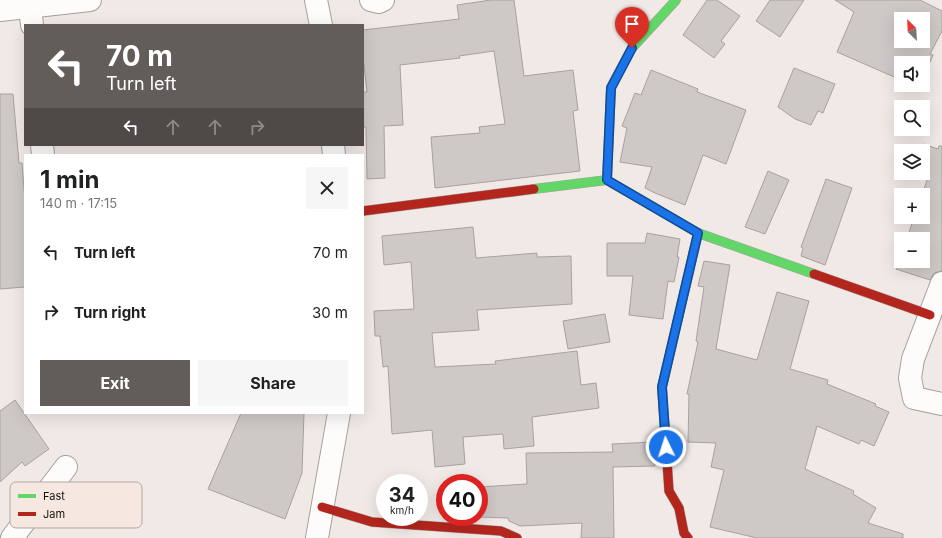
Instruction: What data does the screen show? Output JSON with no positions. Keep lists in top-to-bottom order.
{
  "legend": ["Fast", "Jam"],
  "north": "top left",
  "page": {
    "map_buttons": ["+", "−"],
    "turn": ["70 m", "Turn left"],
    "heading": ["1 min", "140 m · 17:15"],
    "list": [
      {
        "name": "Turn left",
        "value": "70 m"
      },
      {
        "name": "Turn right",
        "value": "30 m"
      }
    ],
    "buttons": ["Exit", "Share"],
    "speed": "34 km/h",
    "limit": "40"
  }
}
